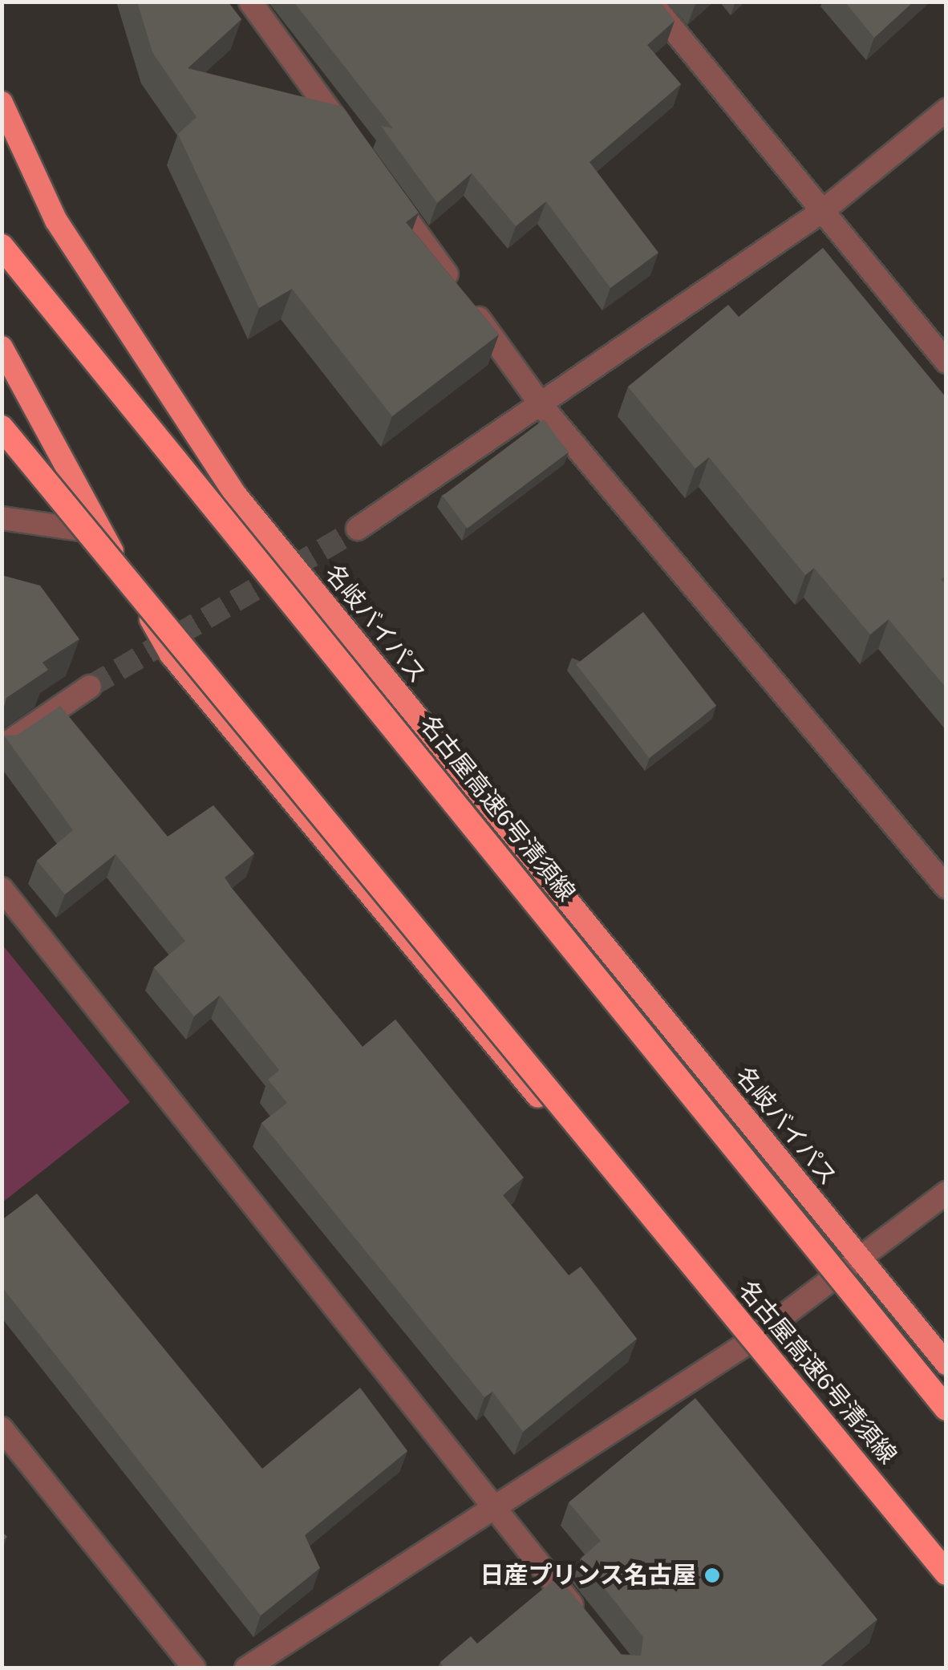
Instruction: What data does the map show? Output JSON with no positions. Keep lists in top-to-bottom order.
{
  "streets": {
    "highway": ["名岐バイパス", "名古屋高速6号清須線"]
  },
  "places": ["日産プリンス名古屋"]
}
